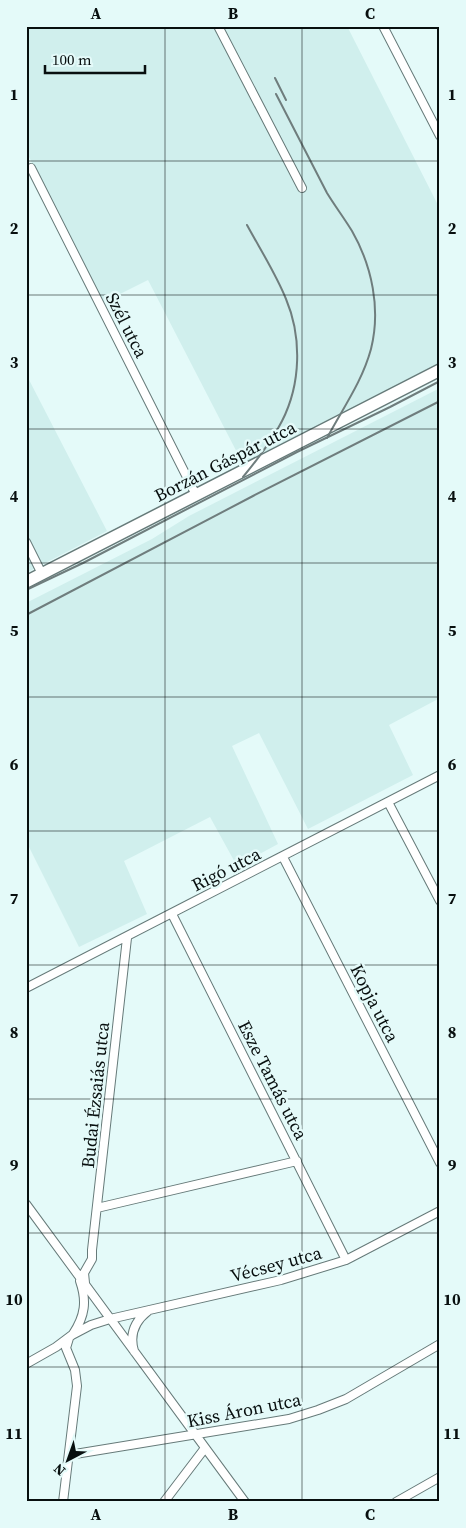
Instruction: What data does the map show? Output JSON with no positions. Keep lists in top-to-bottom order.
{
  "streets": {
    "street": [
      "Szél utca",
      "Borzán Gáspár utca",
      "Rigó utca",
      "Kopja utca",
      "Esze Tamás utca",
      "Budai Ézsaiás utca",
      "Vécsey utca",
      "Kiss Áron utca"
    ]
  },
  "crossings": [
    ["Szél utca", "Borzán Gáspár utca"],
    ["Rigó utca", "Kopja utca"],
    ["Rigó utca", "Esze Tamás utca"],
    ["Rigó utca", "Budai Ézsaiás utca"],
    ["Esze Tamás utca", "Vécsey utca"]
  ],
  "scale_bar": "100 m",
  "north": "bottom left",
  "grid": {
    "columns": ["A", "B", "C"],
    "rows": [
      "1",
      "2",
      "3",
      "4",
      "5",
      "6",
      "7",
      "8",
      "9",
      "10",
      "11"
    ]
  }
}
